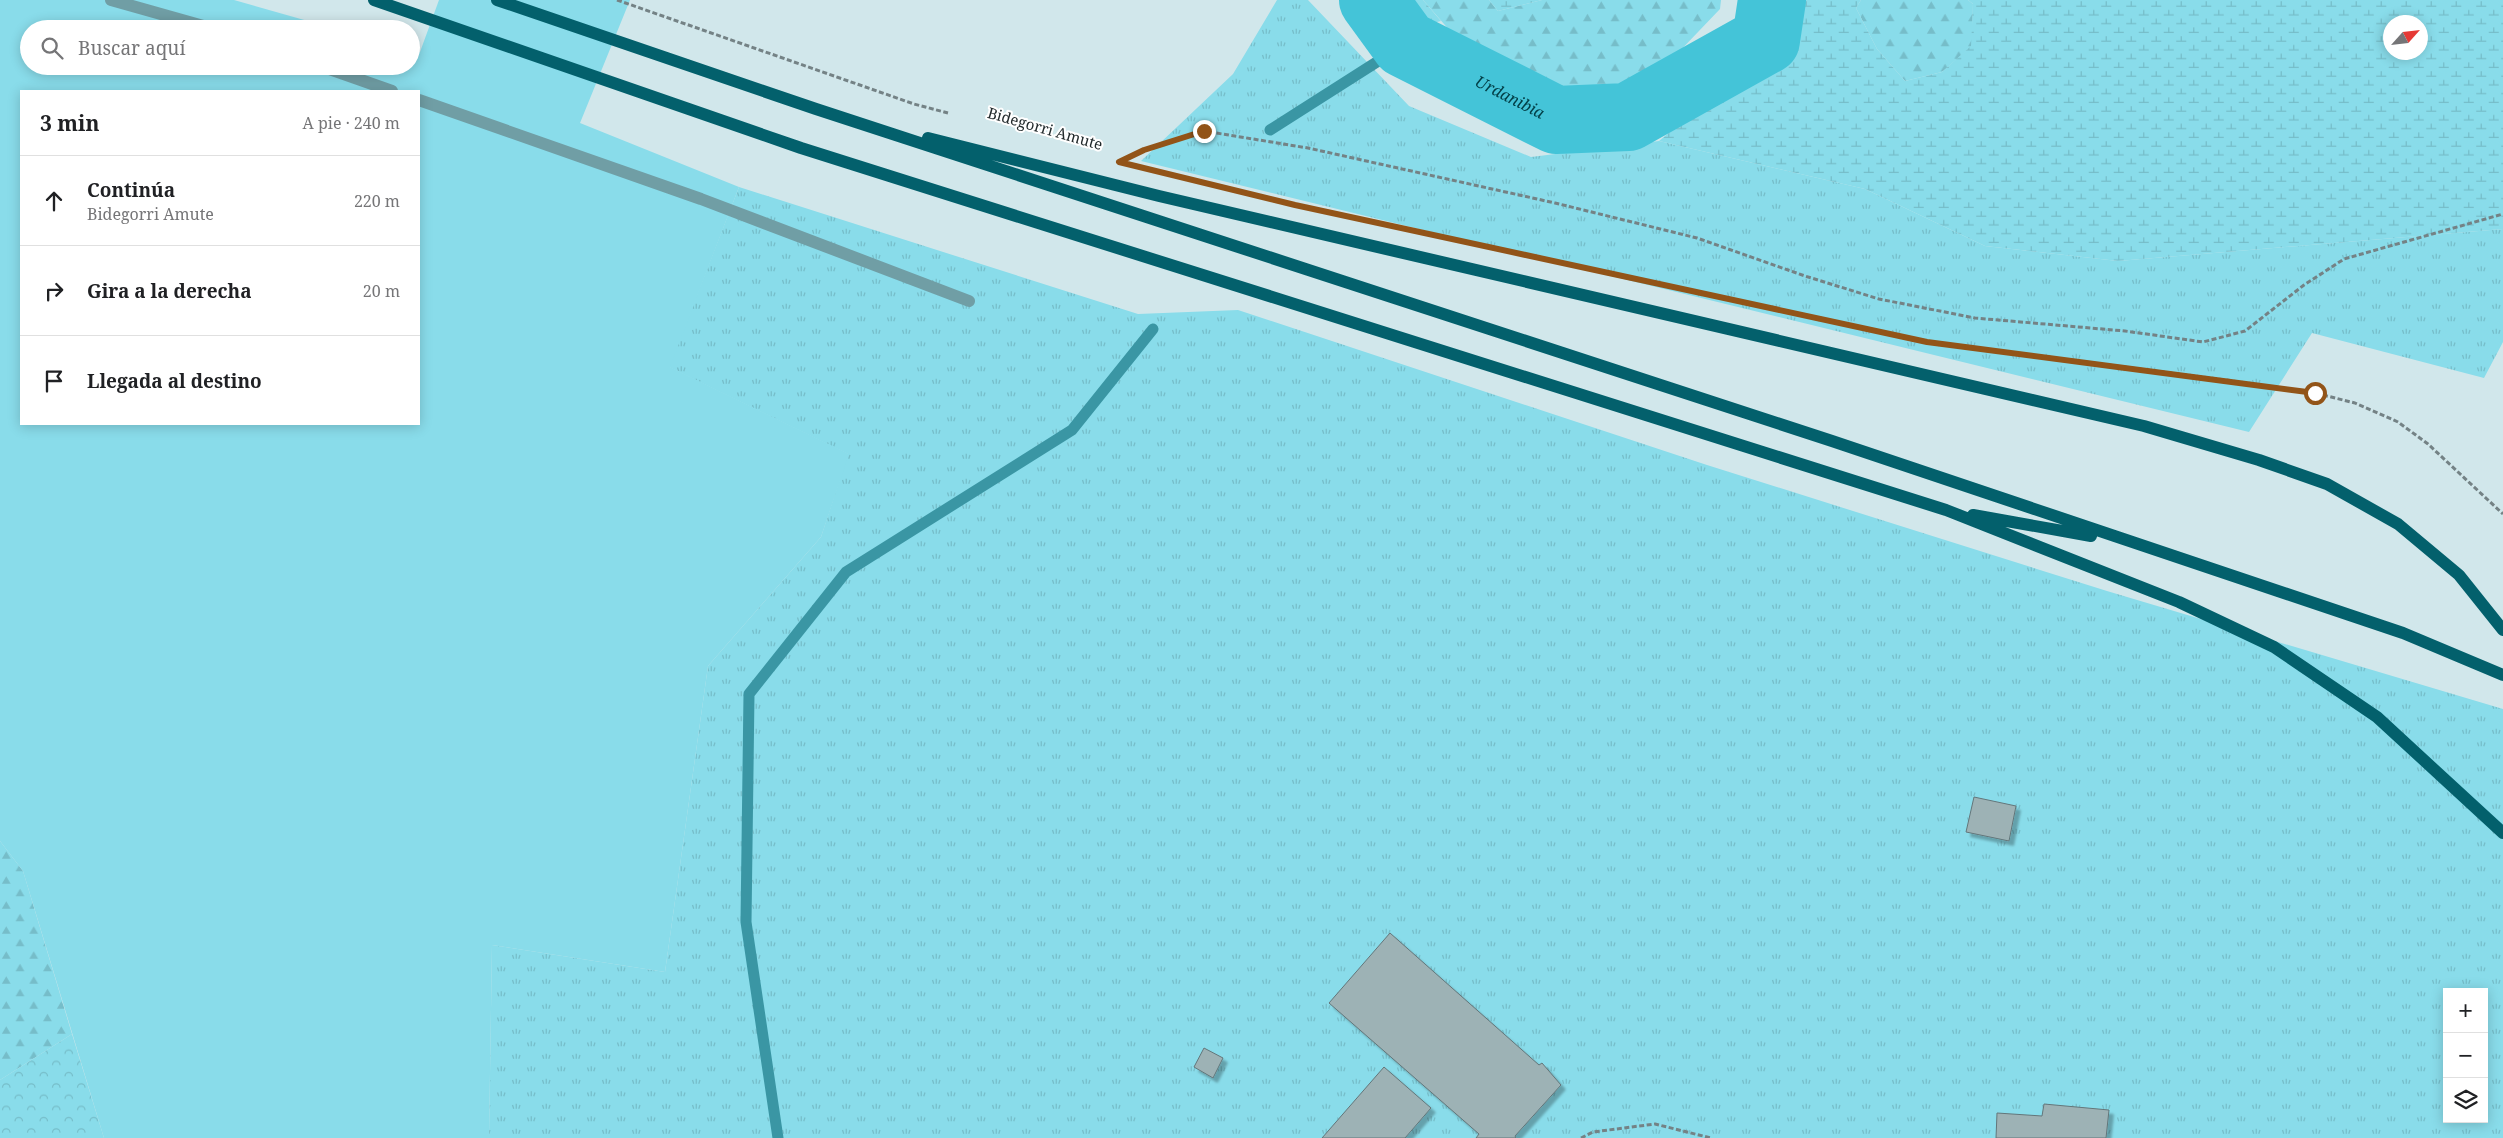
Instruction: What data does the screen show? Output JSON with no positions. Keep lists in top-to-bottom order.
{
  "streets": {
    "path": ["Bidegorri Amute"]
  },
  "water": ["Urdanibia"],
  "north": "top right",
  "page": {
    "search": "Buscar aquí",
    "heading": ["3 min", "A pie · 240 m"],
    "list": [
      ["Continúa", "Bidegorri Amute", "220 m"],
      ["Gira a la derecha", "20 m"],
      "Llegada al destino"
    ],
    "map_buttons": ["+", "−"]
  }
}
